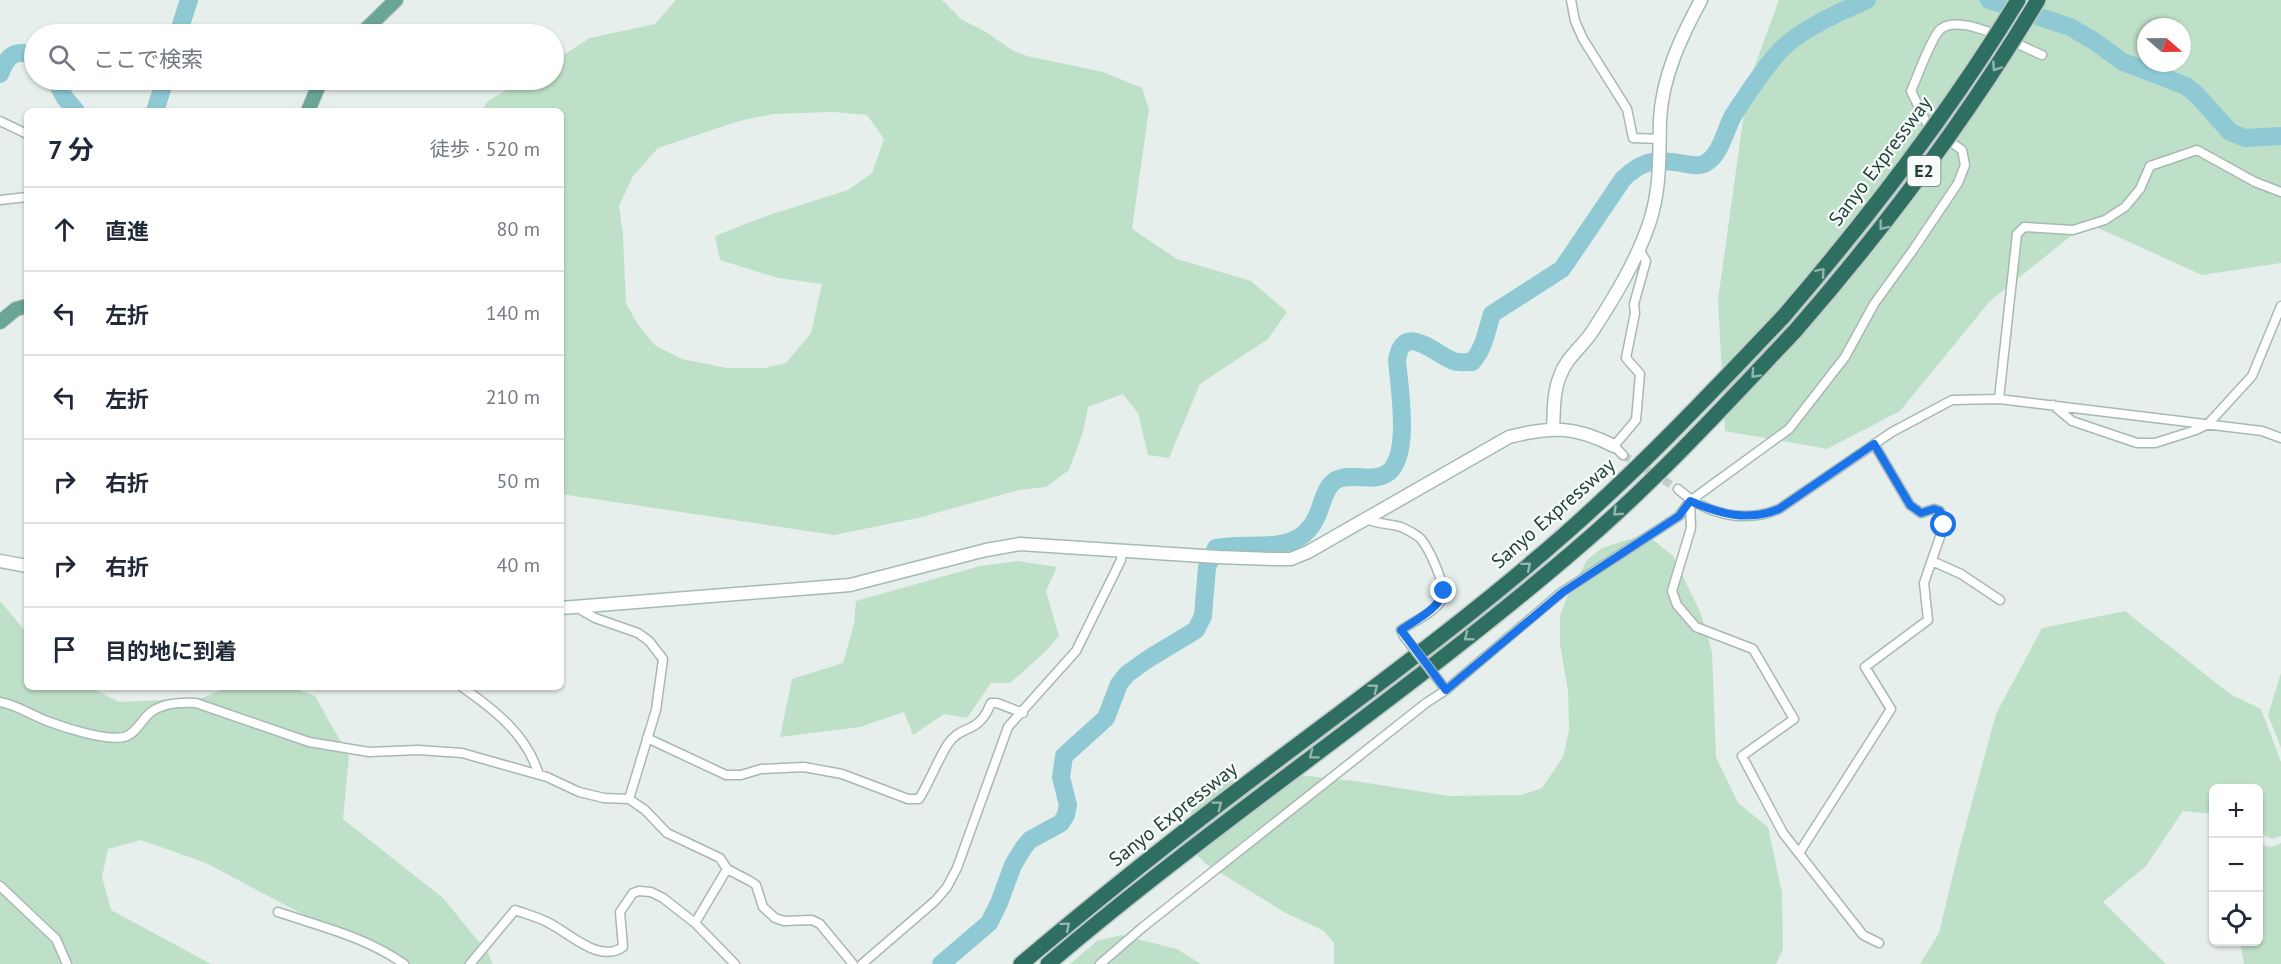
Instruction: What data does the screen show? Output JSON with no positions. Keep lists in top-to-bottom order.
{
  "streets": {
    "highway": ["Sanyo Expressway", "E2"]
  },
  "north": "right",
  "page": {
    "search": "ここで検索",
    "heading": ["7 分", "徒歩 · 520 m"],
    "list": [
      ["直進", "80 m"],
      ["左折", "140 m"],
      ["左折", "210 m"],
      ["右折", "50 m"],
      ["右折", "40 m"],
      "目的地に到着"
    ],
    "map_buttons": ["+", "−"]
  }
}
